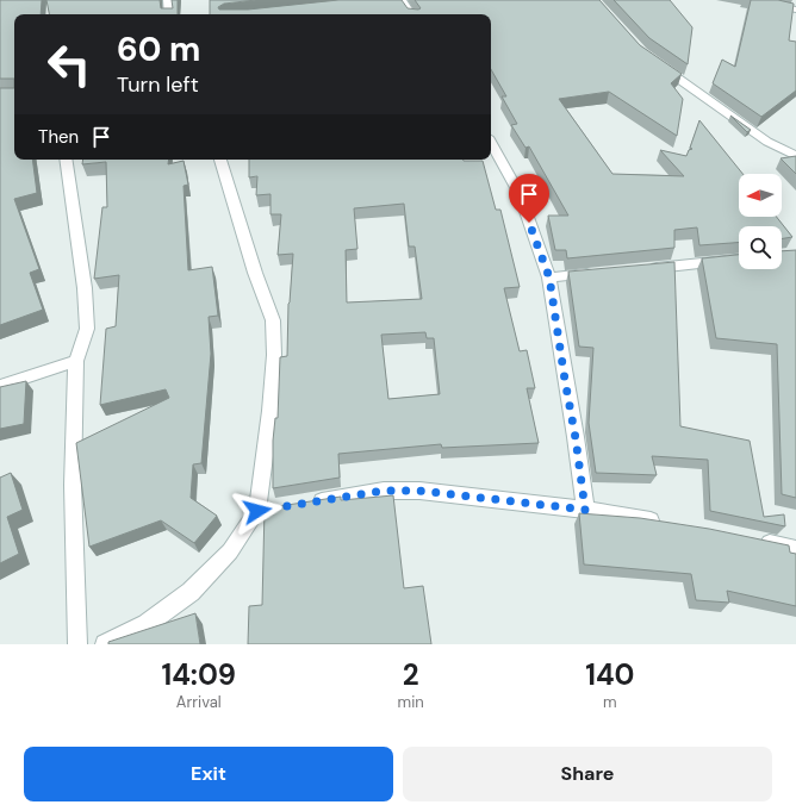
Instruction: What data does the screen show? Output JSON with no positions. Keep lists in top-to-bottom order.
{
  "north": "left",
  "page": {
    "turn": ["60 m", "Turn left"],
    "then": "Then",
    "eta": [
      "14:09",
      "Arrival",
      "2",
      "min",
      "140",
      "m"
    ],
    "buttons": ["Exit", "Share"]
  }
}
